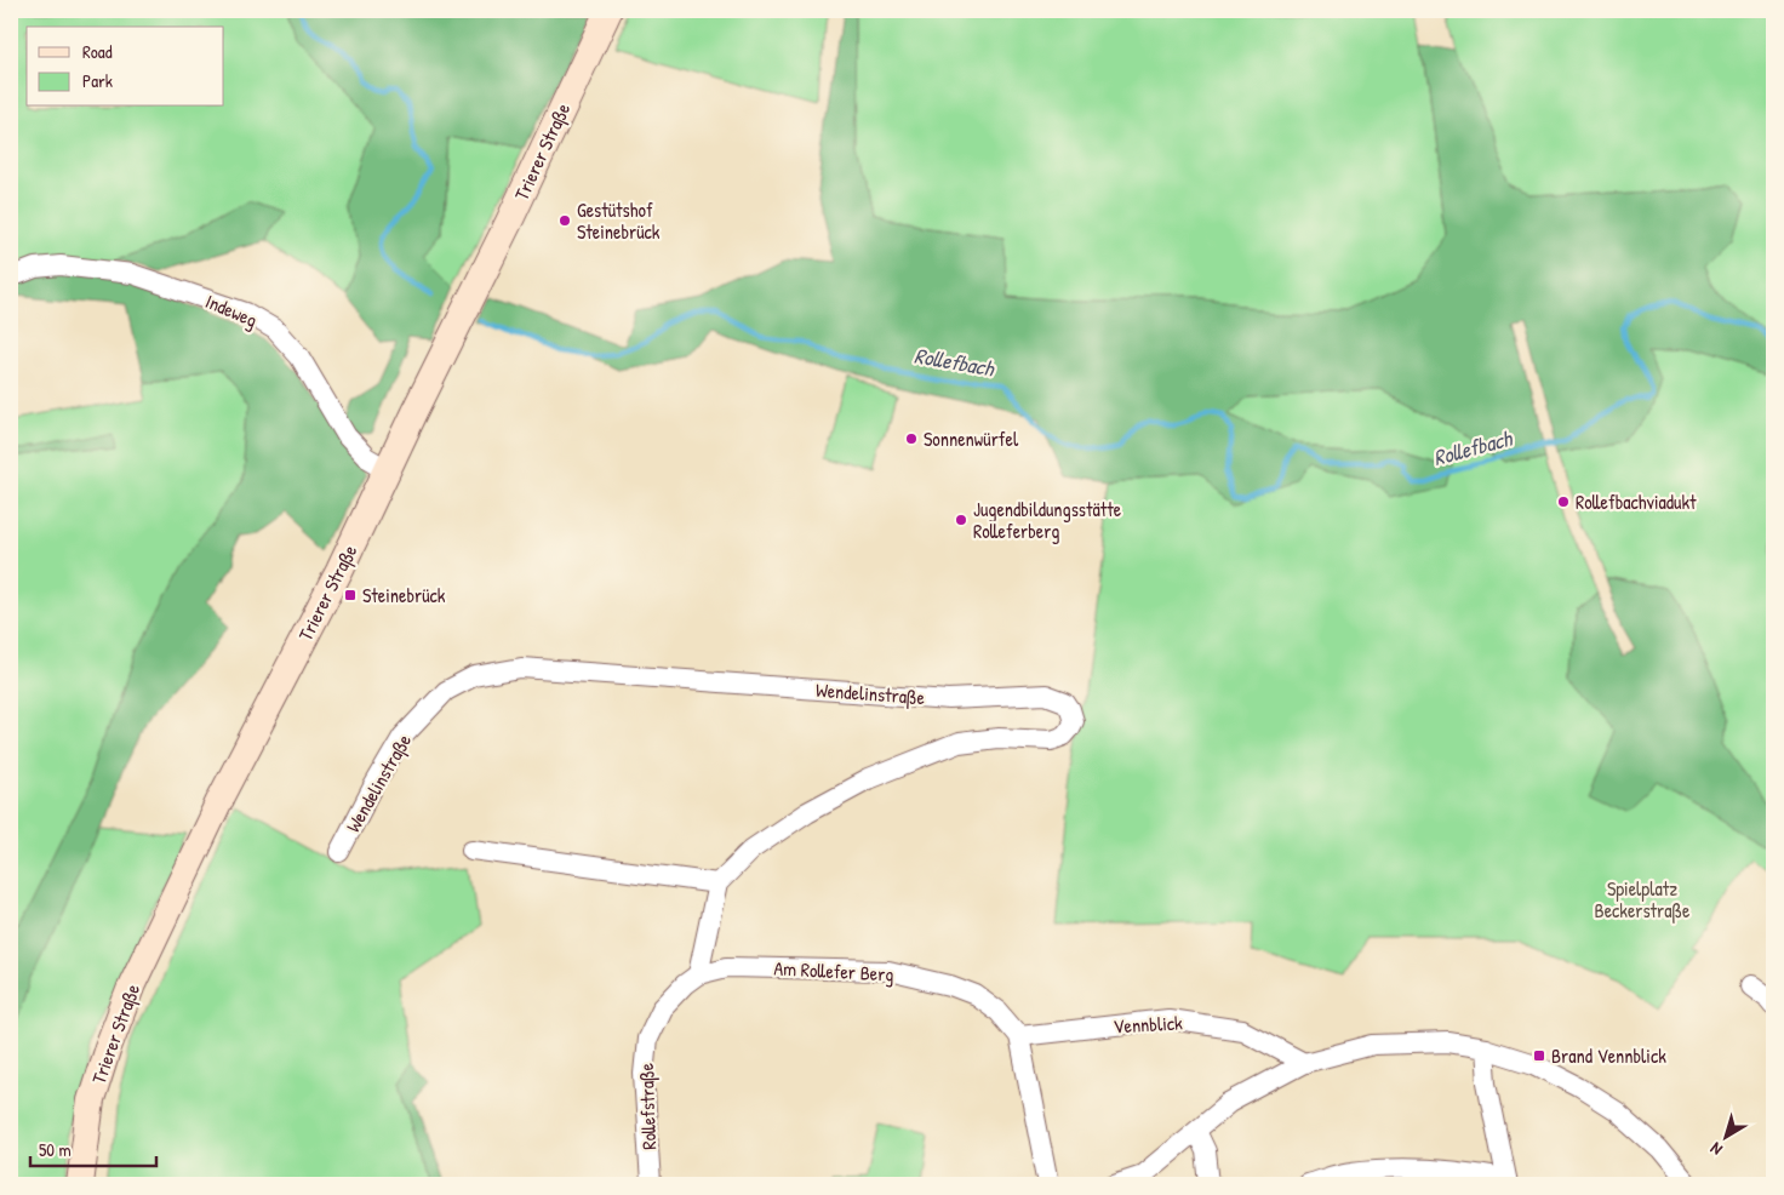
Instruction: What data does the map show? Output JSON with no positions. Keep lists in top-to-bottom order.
{
  "streets": {
    "main road": ["Trierer Straße"],
    "street": [
      "Indeweg",
      "Wendelinstraße",
      "Am Rollefer Berg",
      "Vennblick",
      "Rollefstraße"
    ]
  },
  "crossings": [
    ["Trierer Straße", "Indeweg"],
    ["Am Rollefer Berg", "Vennblick"],
    ["Am Rollefer Berg", "Rollefstraße"]
  ],
  "water": ["Rollefbach"],
  "parks": ["Spielplatz Beckerstraße"],
  "places": {
    "other": [
      "Gestütshof Steinebrück",
      "Sonnenwürfel",
      "Rollefbachviadukt",
      "Jugendbildungsstätte Rolleferberg"
    ],
    "transit": ["Steinebrück", "Brand Vennblick"]
  },
  "legend": ["Road", "Park"],
  "scale_bar": "50 m",
  "north": "bottom left"
}
